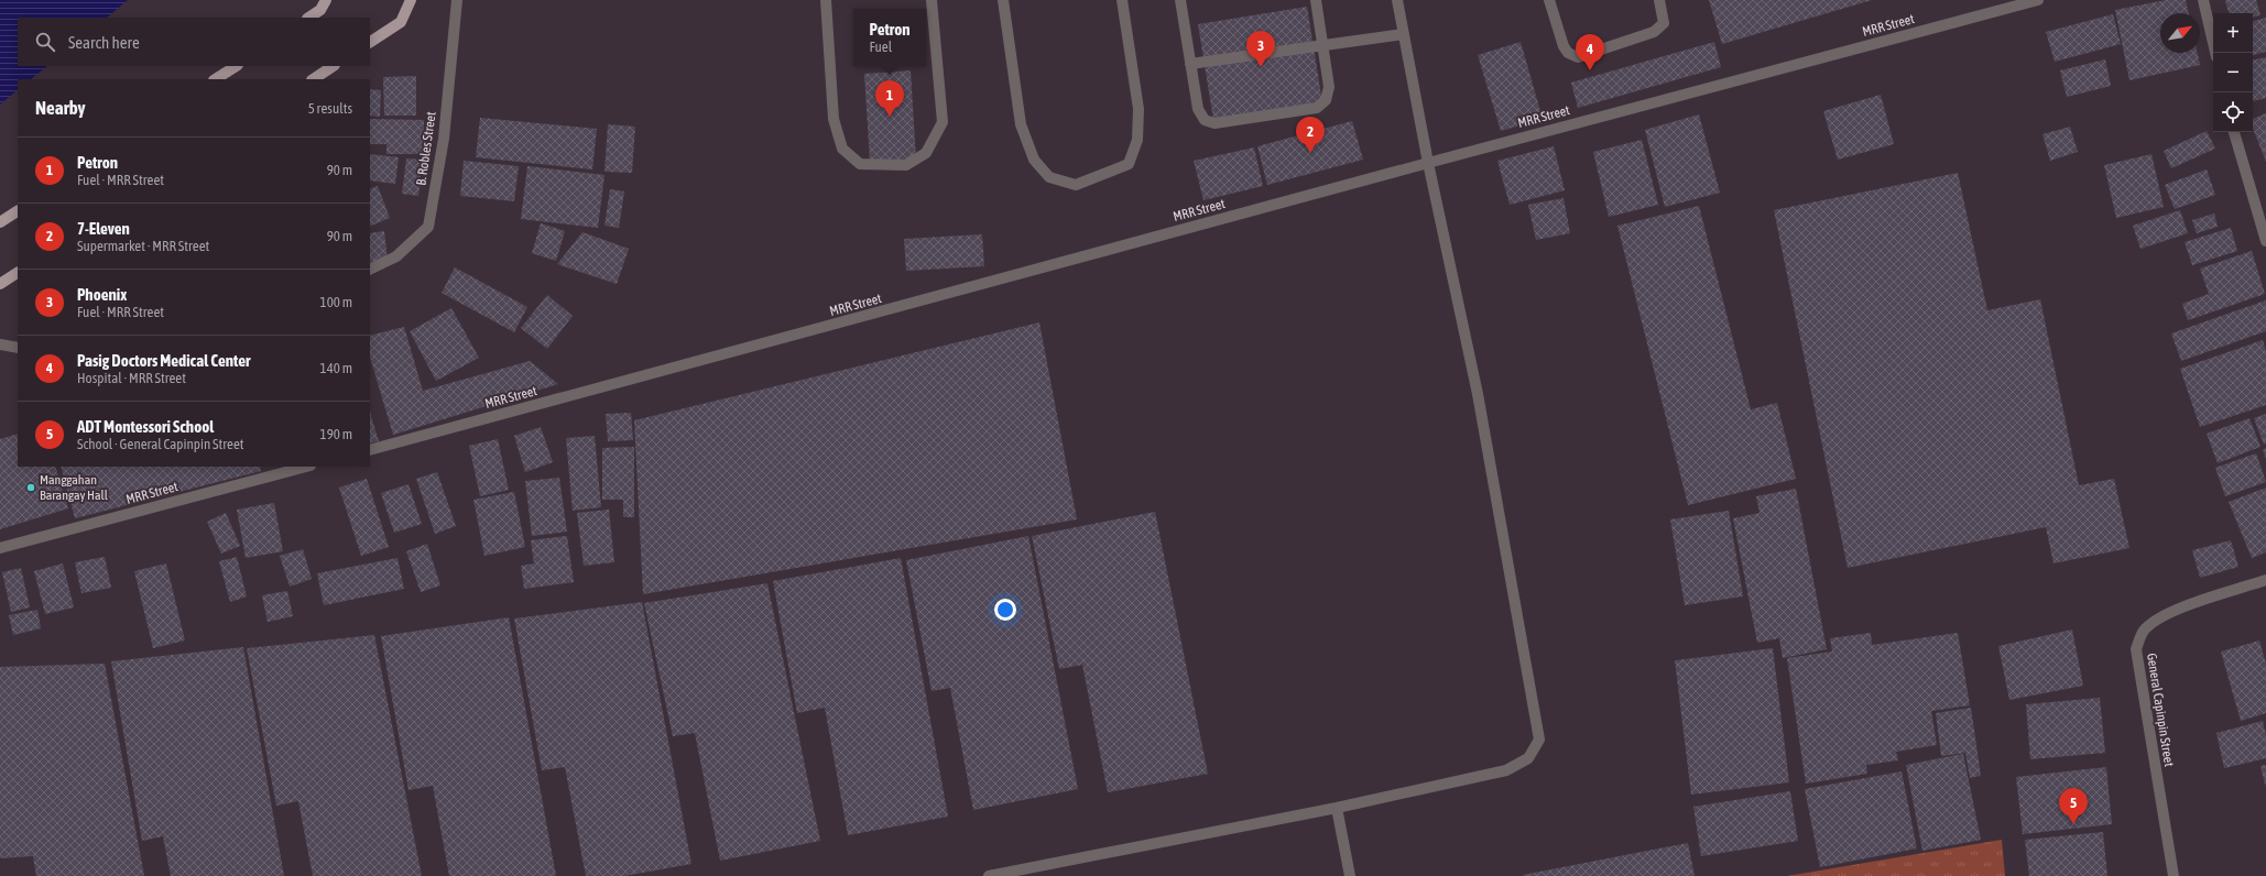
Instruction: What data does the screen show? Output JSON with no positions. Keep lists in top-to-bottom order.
{
  "streets": {
    "street": ["MRR Street", "B. Robles Street", "General Capinpin Street"]
  },
  "places": ["Manggahan Barangay Hall"],
  "north": "top right",
  "page": {
    "popup": ["Petron", "Fuel"],
    "map_buttons": ["+", "−"],
    "search": "Search here",
    "pins": [
      "3",
      "4",
      "1",
      "2",
      "5"
    ],
    "heading": ["Nearby", "5 results"],
    "list": [
      {
        "mark": "1",
        "name": "Petron",
        "note": "Fuel · MRR Street",
        "value": "90 m"
      },
      {
        "mark": "2",
        "name": "7-Eleven",
        "note": "Supermarket · MRR Street",
        "value": "90 m"
      },
      {
        "mark": "3",
        "name": "Phoenix",
        "note": "Fuel · MRR Street",
        "value": "100 m"
      },
      {
        "mark": "4",
        "name": "Pasig Doctors Medical Center",
        "note": "Hospital · MRR Street",
        "value": "140 m"
      },
      {
        "mark": "5",
        "name": "ADT Montessori School",
        "note": "School · General Capinpin Street",
        "value": "190 m"
      }
    ]
  }
}
